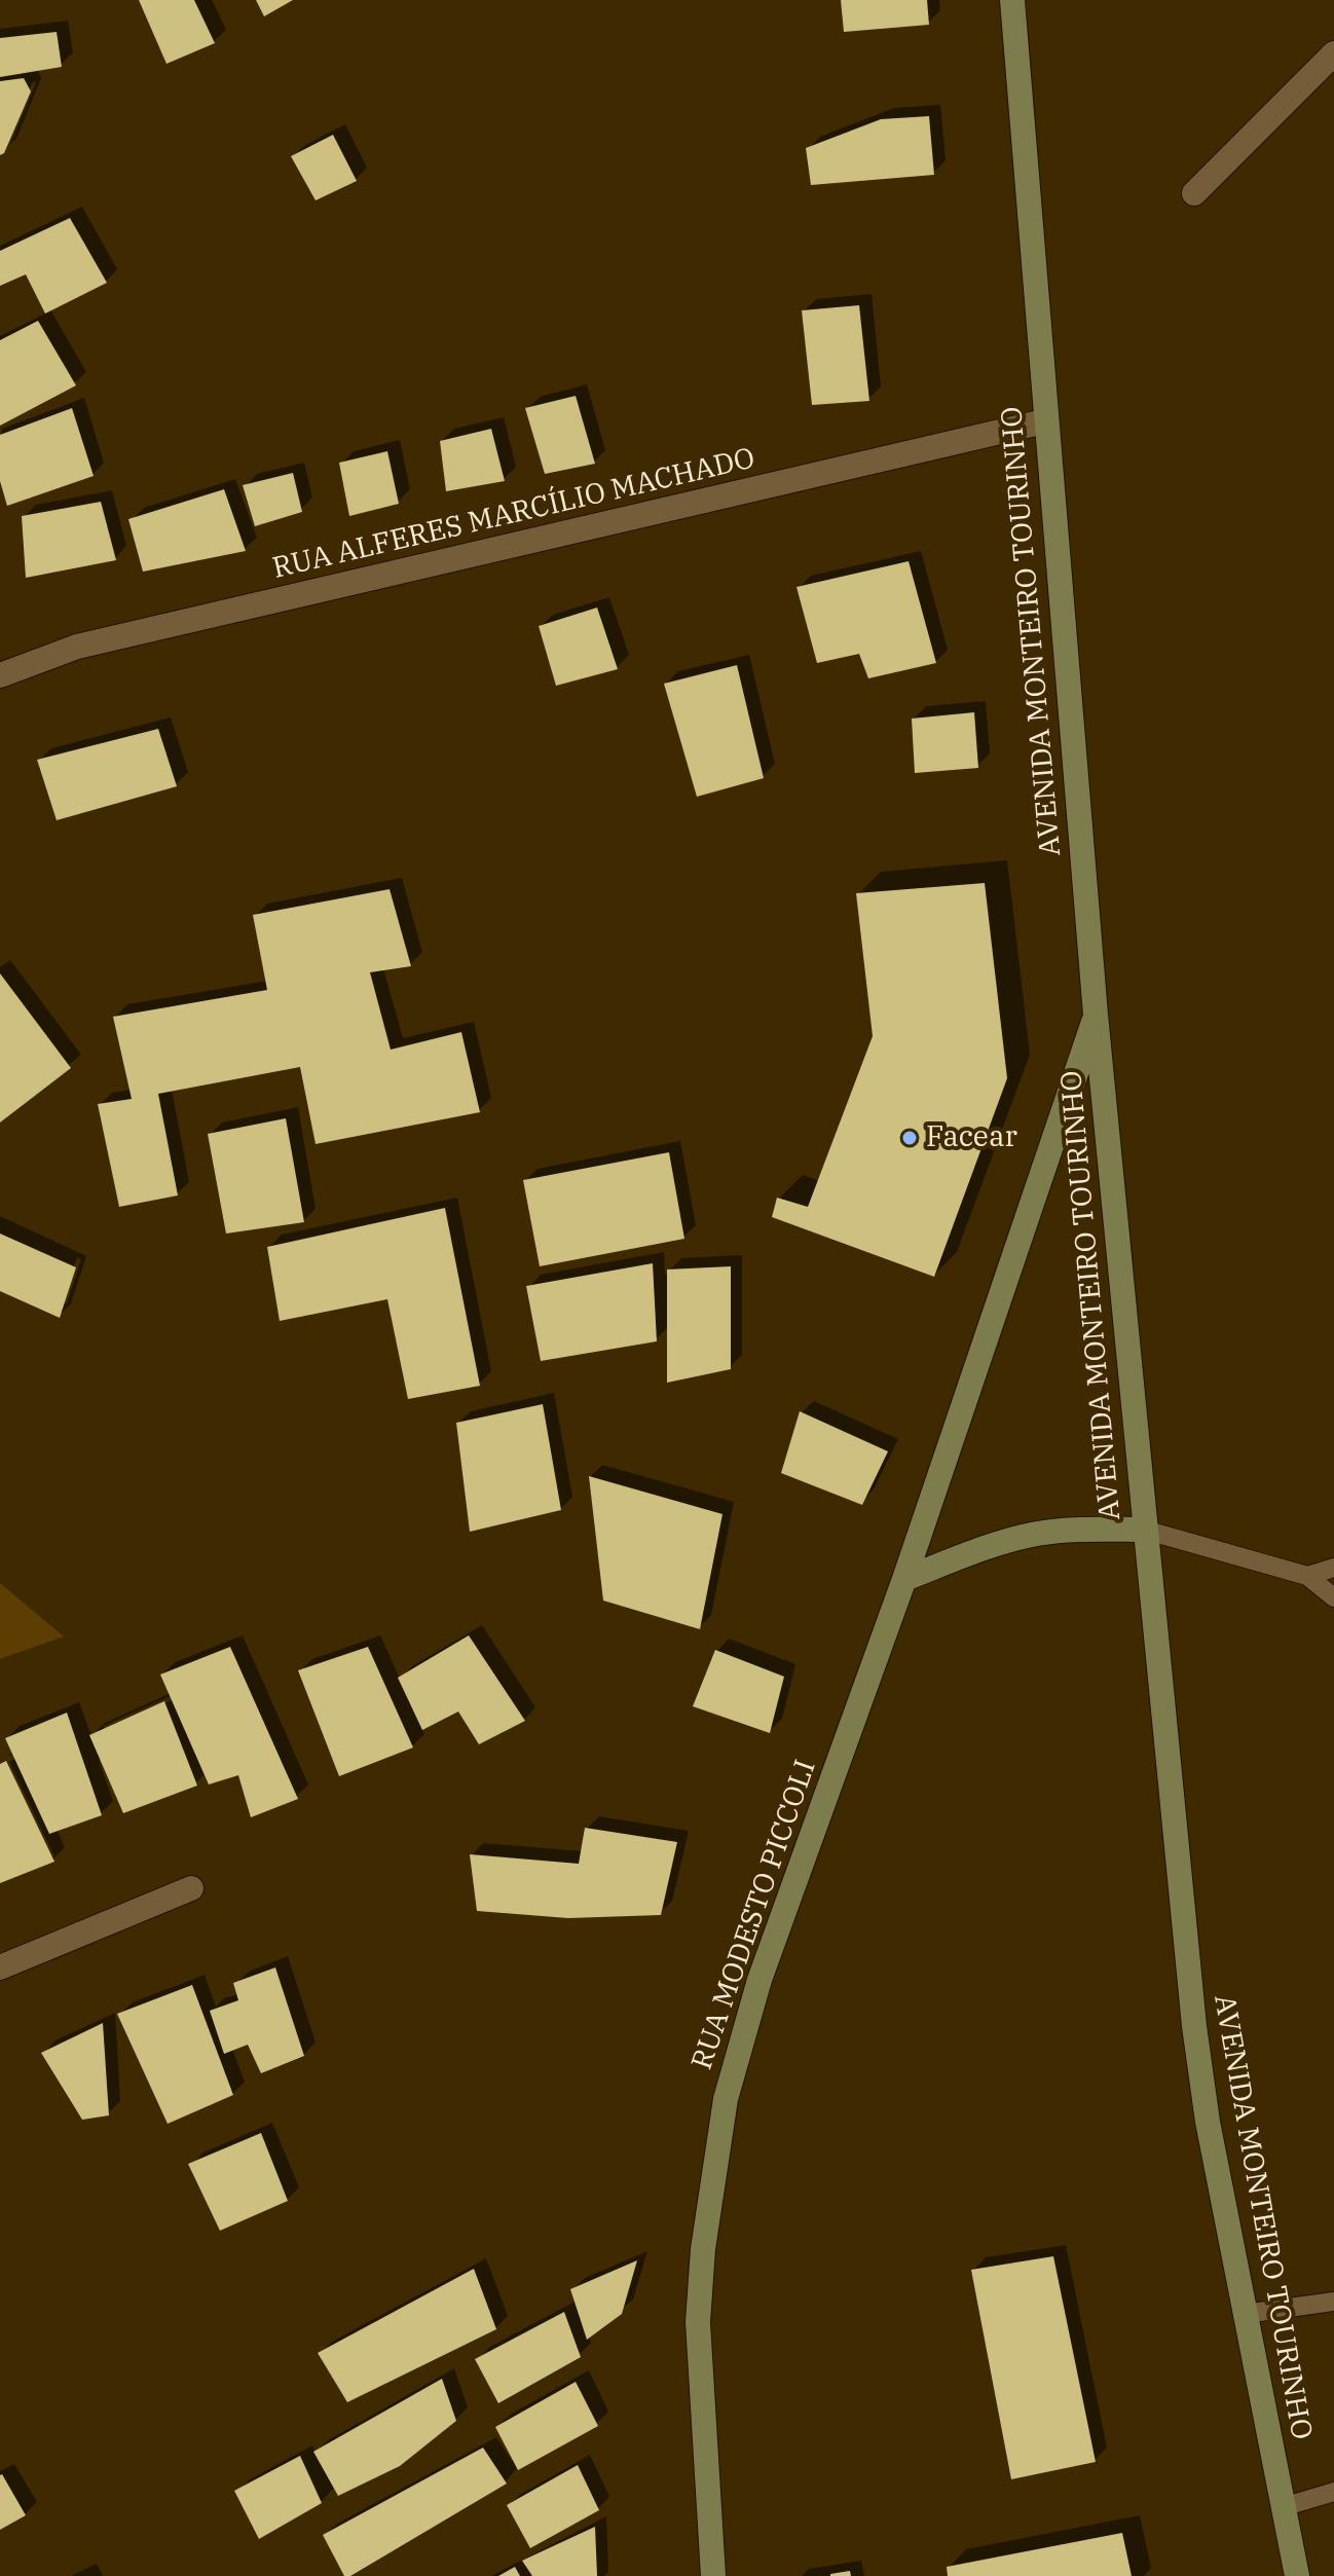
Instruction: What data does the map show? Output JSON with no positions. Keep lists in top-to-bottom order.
{
  "streets": {
    "main road": ["AVENIDA MONTEIRO TOURINHO", "RUA MODESTO PICCOLI"],
    "street": ["RUA ALFERES MARCÍLIO MACHADO"]
  },
  "crossings": [
    ["RUA ALFERES MARCÍLIO MACHADO", "AVENIDA MONTEIRO TOURINHO"],
    ["AVENIDA MONTEIRO TOURINHO", "RUA MODESTO PICCOLI"]
  ],
  "places": ["Facear"]
}
